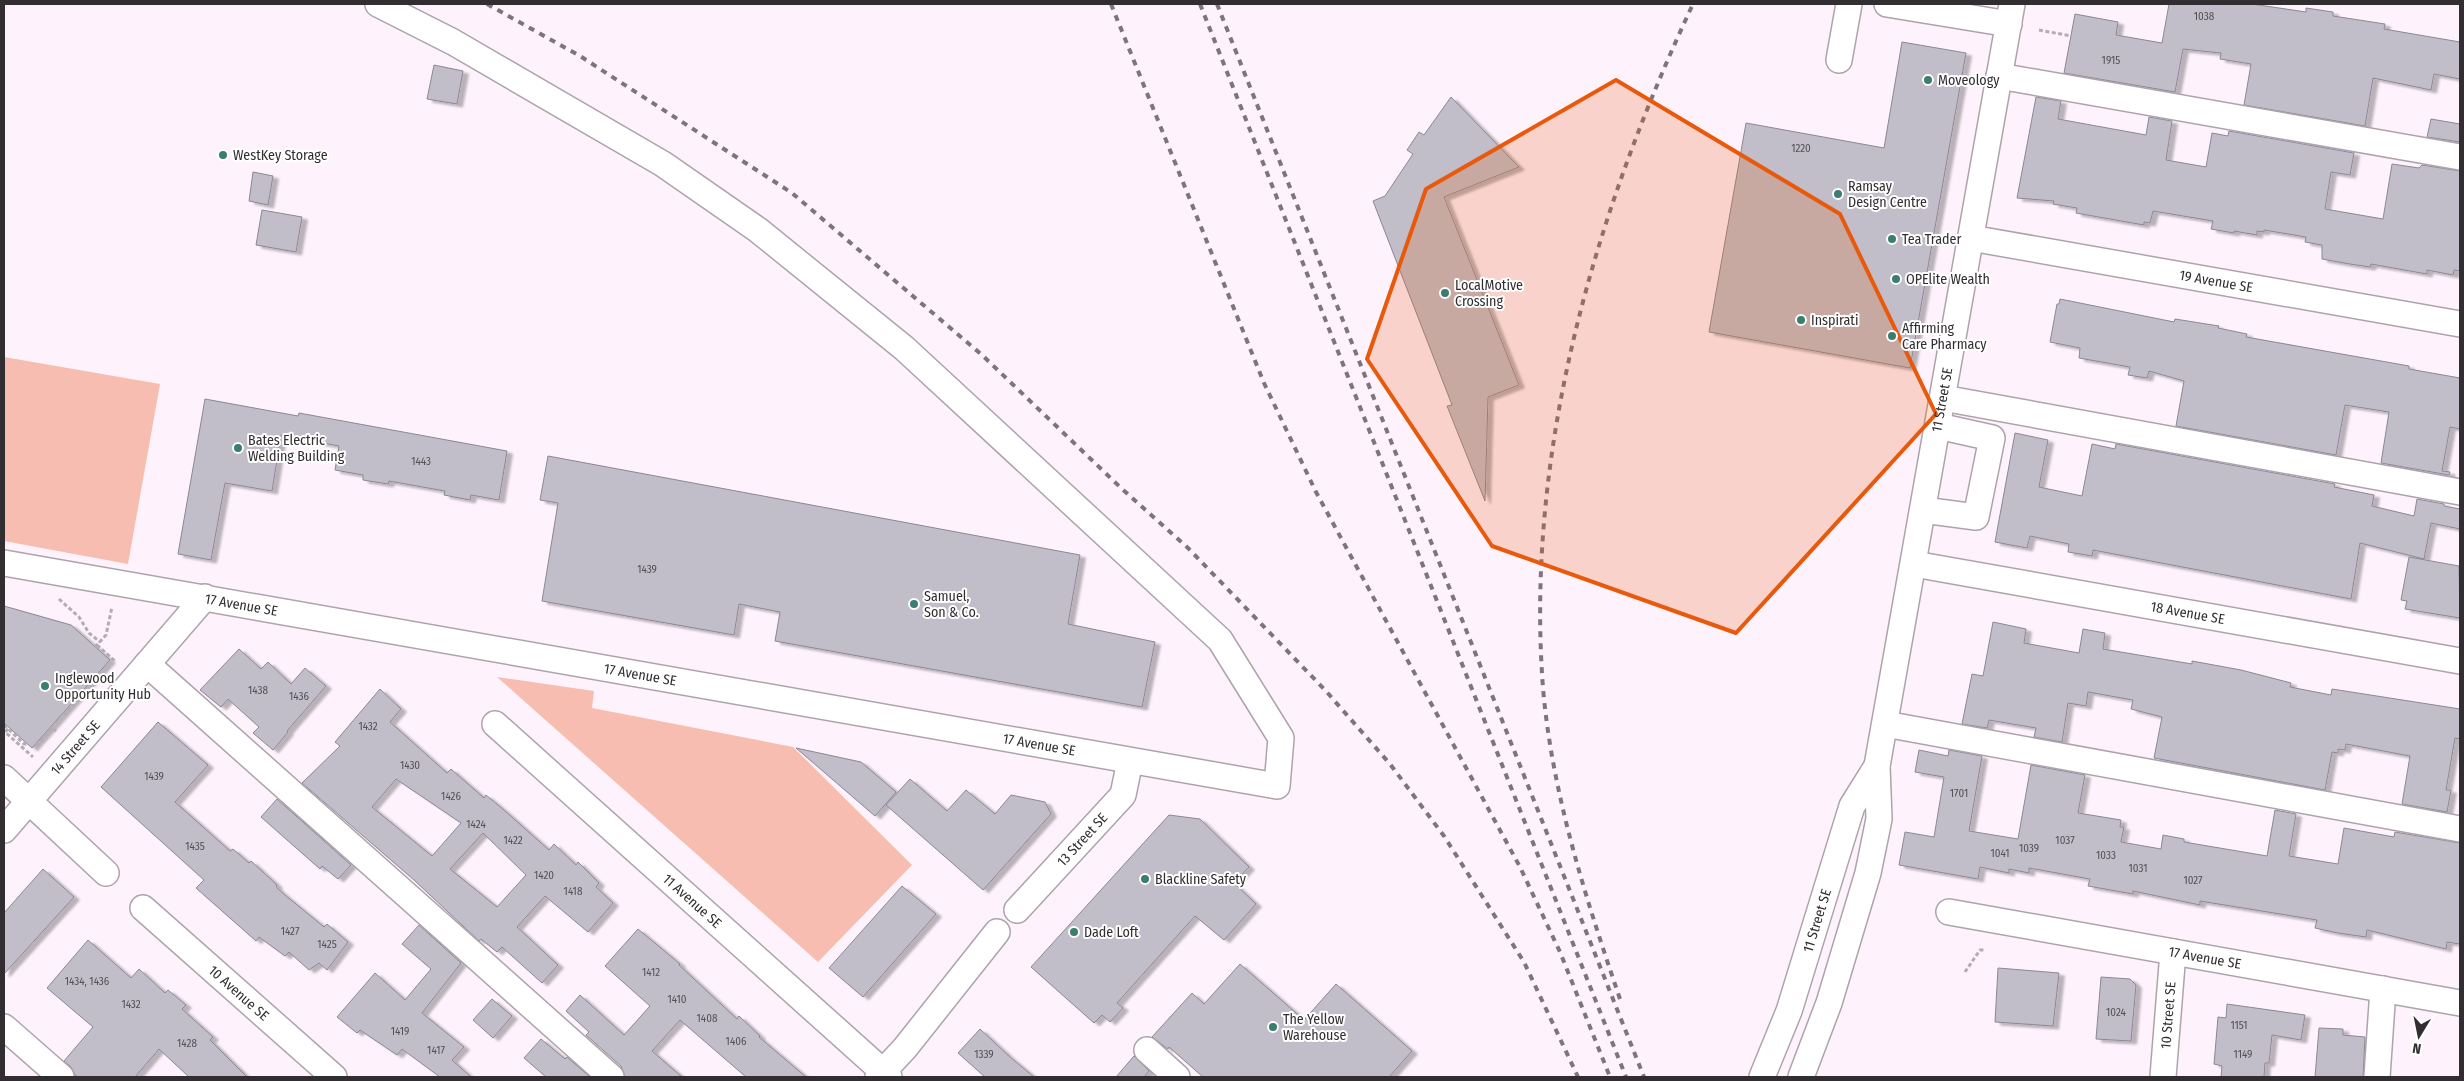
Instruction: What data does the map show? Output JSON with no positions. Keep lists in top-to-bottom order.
{
  "streets": {
    "street": [
      "19 Avenue SE",
      "11 Street SE",
      "17 Avenue SE",
      "18 Avenue SE",
      "14 Street SE",
      "13 Street SE",
      "11 Avenue SE",
      "10 Avenue SE",
      "10 Street SE"
    ]
  },
  "crossings": [
    ["19 Avenue SE", "11 Street SE"],
    ["11 Street SE", "18 Avenue SE"],
    ["17 Avenue SE", "14 Street SE"],
    ["17 Avenue SE", "13 Street SE"],
    ["17 Avenue SE", "10 Street SE"]
  ],
  "places": [
    "Moveology",
    "WestKey Storage",
    "Ramsay Design Centre",
    "Tea Trader",
    "OPElite Wealth",
    "LocalMotive Crossing",
    "Inspirati",
    "Affirming Care Pharmacy",
    "Bates Electric Welding Building",
    "Samuel, Son & Co.",
    "Inglewood Opportunity Hub",
    "Blackline Safety",
    "Dade Loft",
    "The Yellow Warehouse"
  ],
  "house_numbers": [
    "1038",
    "1915",
    "1220",
    "1443",
    "1439",
    "1438",
    "1436",
    "1432",
    "1430",
    "1439",
    "1701",
    "1426",
    "1424",
    "1422",
    "1037",
    "1435",
    "1039",
    "1041",
    "1033",
    "1031",
    "1420",
    "1027",
    "1418",
    "1427",
    "1425",
    "1412",
    "1434, 1436",
    "1410",
    "1432",
    "1024",
    "1408",
    "1151",
    "1419",
    "1406",
    "1428",
    "1417",
    "1339",
    "1149"
  ],
  "north": "bottom"
}
